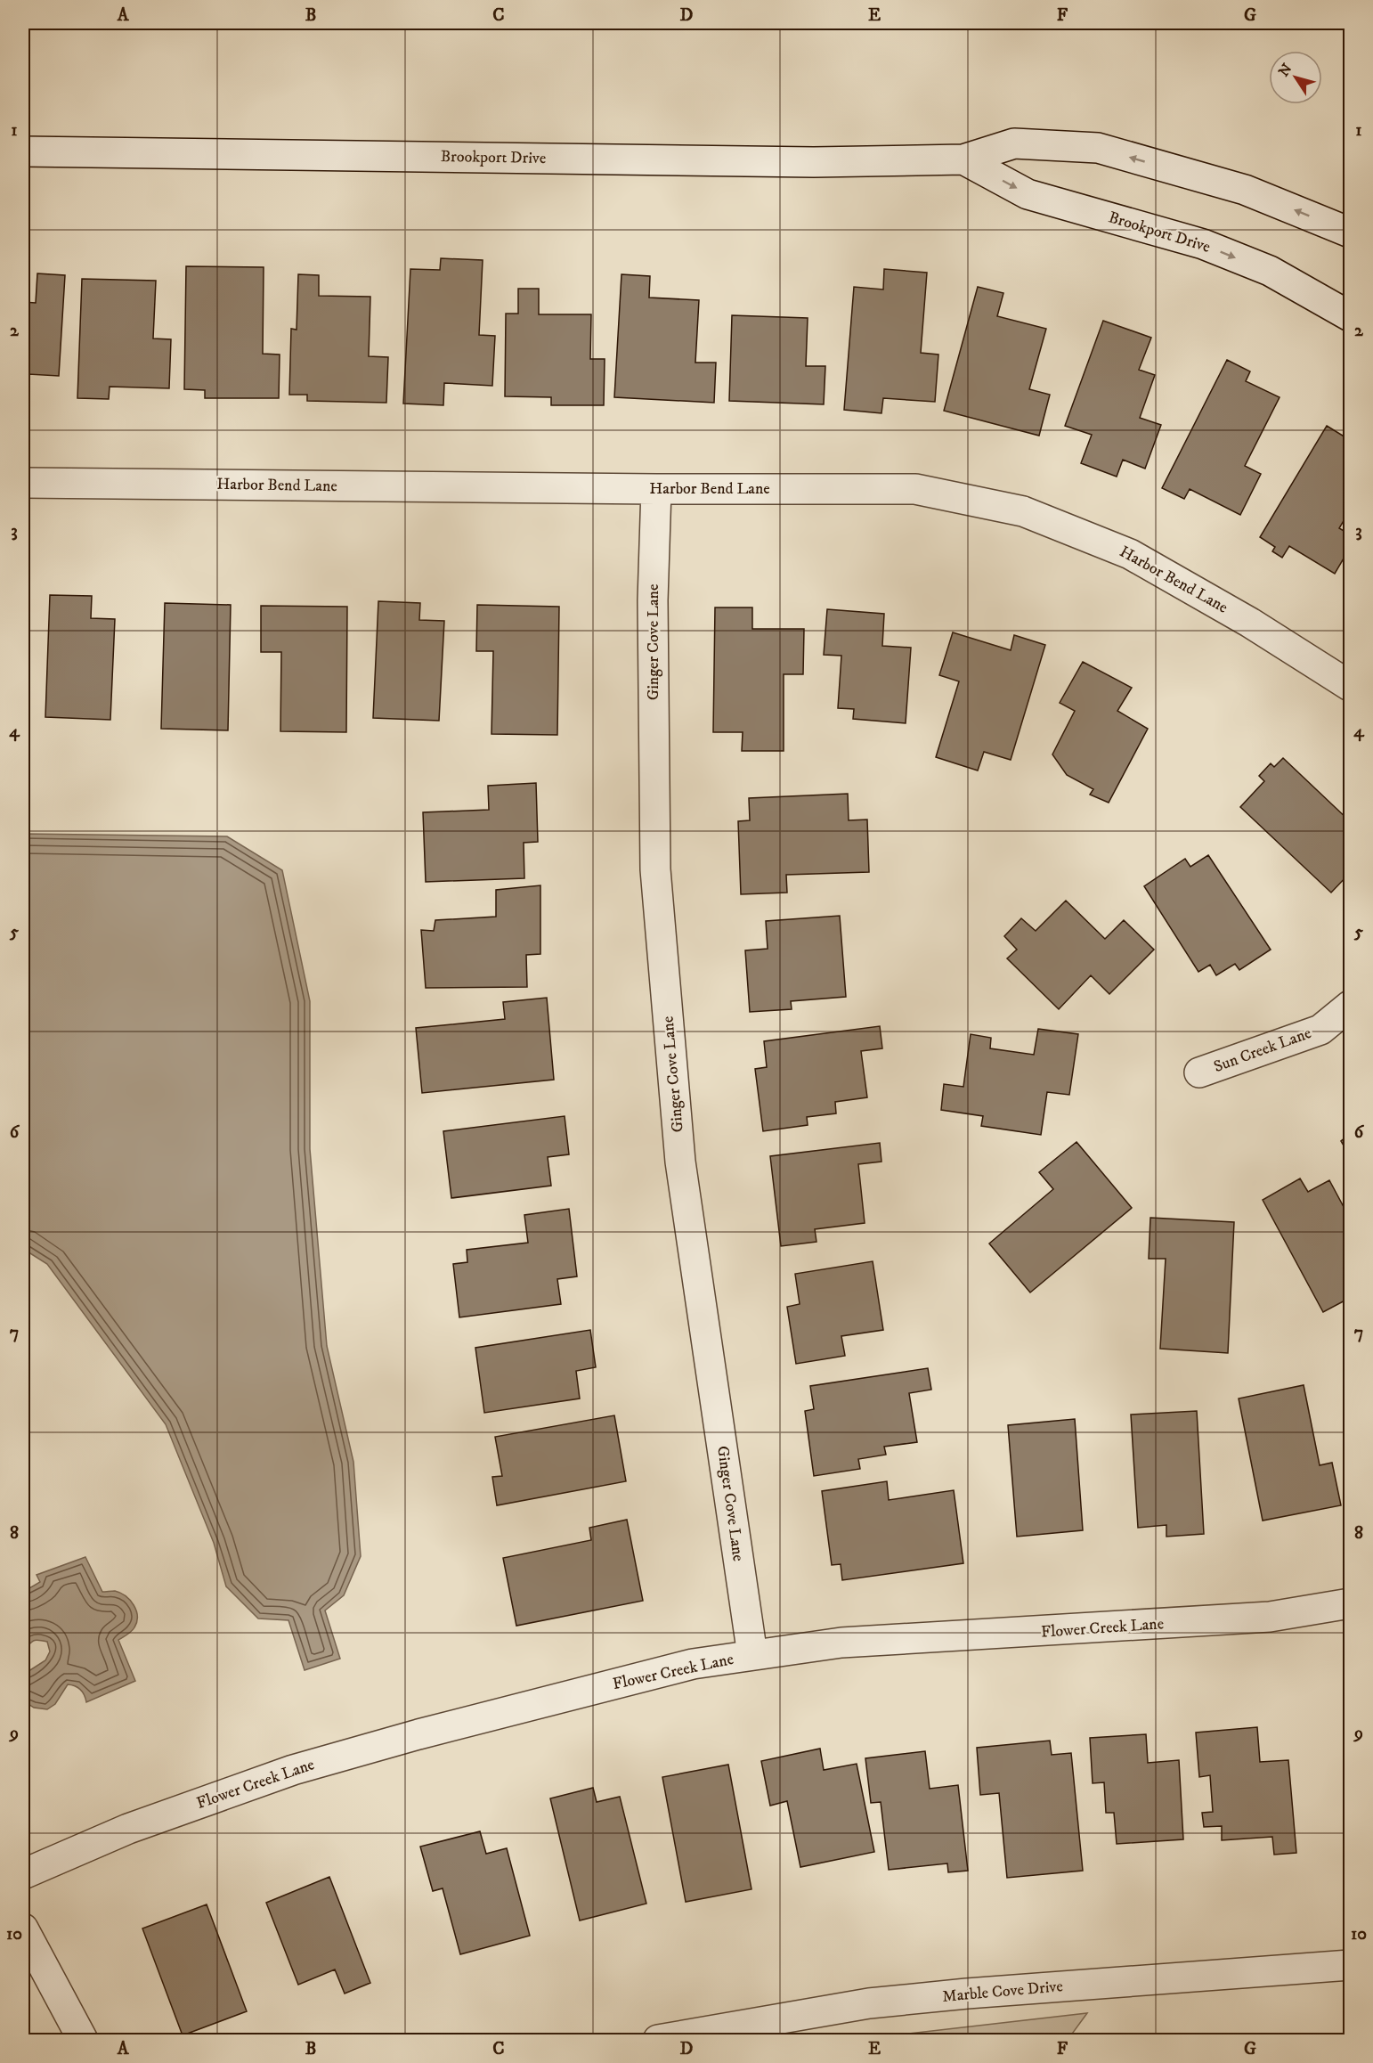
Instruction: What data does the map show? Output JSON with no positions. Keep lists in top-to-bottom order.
{
  "streets": {
    "street": [
      "Brookport Drive",
      "Harbor Bend Lane",
      "Ginger Cove Lane",
      "Sun Creek Lane",
      "Flower Creek Lane",
      "Marble Cove Drive"
    ]
  },
  "crossings": [
    ["Harbor Bend Lane", "Ginger Cove Lane"],
    ["Ginger Cove Lane", "Flower Creek Lane"]
  ],
  "north": "top left",
  "grid": {
    "columns": [
      "A",
      "B",
      "C",
      "D",
      "E",
      "F",
      "G"
    ],
    "rows": [
      "1",
      "2",
      "3",
      "4",
      "5",
      "6",
      "7",
      "8",
      "9",
      "10"
    ]
  }
}
